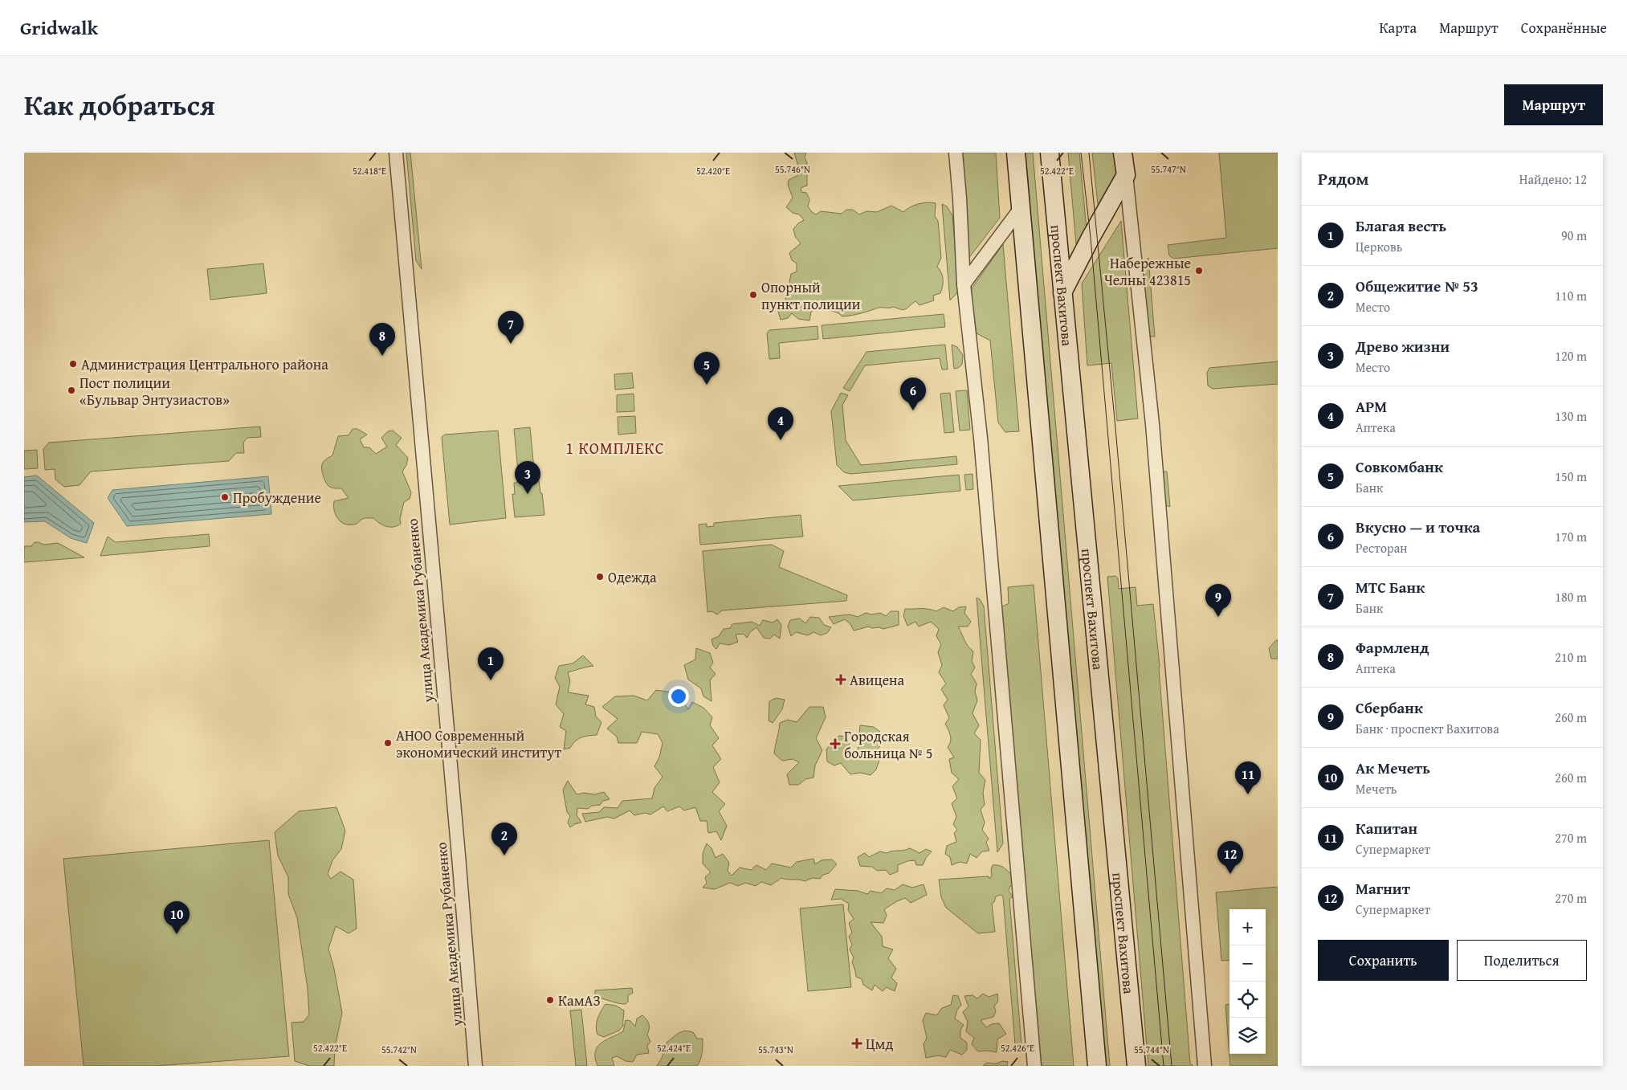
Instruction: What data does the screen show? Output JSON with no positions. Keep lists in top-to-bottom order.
{
  "streets": {
    "main road": ["проспект Вахитова"],
    "street": ["улица Академика Рубаненко"]
  },
  "districts": ["1 КОМПЛЕКС"],
  "places": {
    "other": [
      "Набережные Челны 423815",
      "Опорный пункт полиции",
      "Администрация Центрального района",
      "Пост полиции «Бульвар Энтузиастов»",
      "Пробуждение",
      "Одежда",
      "АНОО Современный экономический институт",
      "КамАЗ"
    ],
    "health": ["Авицена", "Городская больница № 5", "Цмд"]
  },
  "page": {
    "header": "Gridwalk",
    "nav": ["Карта", "Маршрут", "Сохранённые"],
    "title": "Как добраться",
    "buttons": [
      "Маршрут",
      ["Сохранить", "Поделиться"]
    ],
    "heading": ["Рядом", "Найдено: 12"],
    "list": [
      {
        "mark": "1",
        "name": "Благая весть",
        "note": "Церковь",
        "value": "90 m"
      },
      {
        "mark": "2",
        "name": "Общежитие № 53",
        "note": "Место",
        "value": "110 m"
      },
      {
        "mark": "3",
        "name": "Древо жизни",
        "note": "Место",
        "value": "120 m"
      },
      {
        "mark": "4",
        "name": "АРМ",
        "note": "Аптека",
        "value": "130 m"
      },
      {
        "mark": "5",
        "name": "Совкомбанк",
        "note": "Банк",
        "value": "150 m"
      },
      {
        "mark": "6",
        "name": "Вкусно — и точка",
        "note": "Ресторан",
        "value": "170 m"
      },
      {
        "mark": "7",
        "name": "МТС Банк",
        "note": "Банк",
        "value": "180 m"
      },
      {
        "mark": "8",
        "name": "Фармленд",
        "note": "Аптека",
        "value": "210 m"
      },
      {
        "mark": "9",
        "name": "Сбербанк",
        "note": "Банк · проспект Вахитова",
        "value": "260 m"
      },
      {
        "mark": "10",
        "name": "Ак Мечеть",
        "note": "Мечеть",
        "value": "260 m"
      },
      {
        "mark": "11",
        "name": "Капитан",
        "note": "Супермаркет",
        "value": "270 m"
      },
      {
        "mark": "12",
        "name": "Магнит",
        "note": "Супермаркет",
        "value": "270 m"
      }
    ],
    "pins": [
      "7",
      "8",
      "5",
      "6",
      "4",
      "3",
      "9",
      "1",
      "11",
      "2",
      "12",
      "10"
    ],
    "map_buttons": ["+", "−"]
  },
  "coordinates": [
    "55.746°N",
    "55.747°N",
    "52.420°E",
    "52.422°E",
    "52.418°E",
    "52.424°E",
    "52.426°E",
    "55.742°N",
    "55.743°N",
    "55.744°N"
  ]
}
